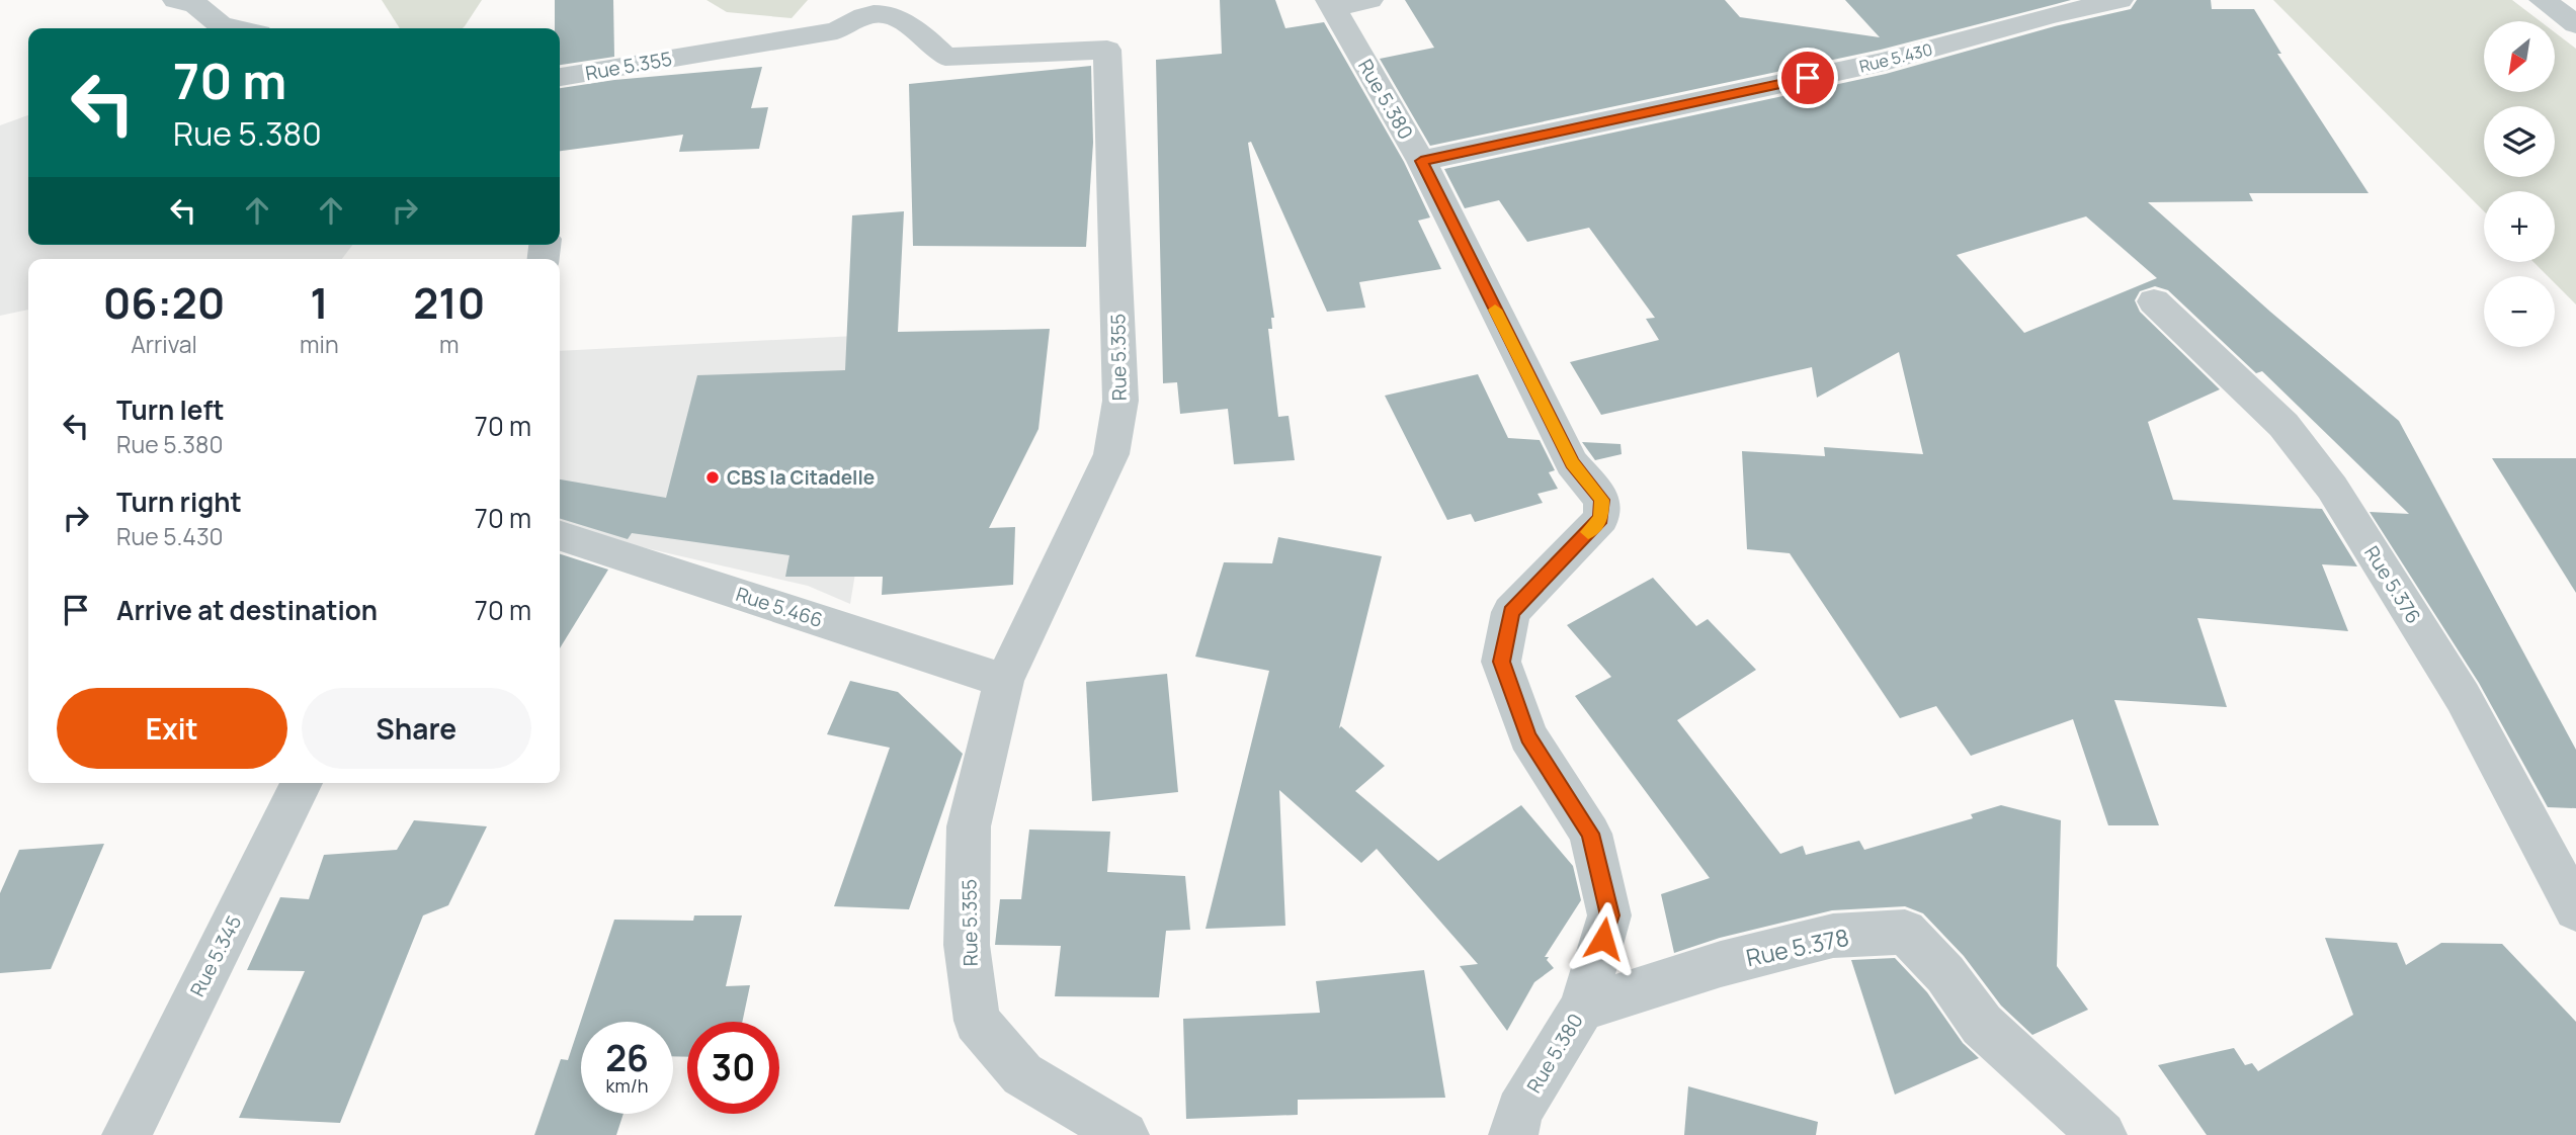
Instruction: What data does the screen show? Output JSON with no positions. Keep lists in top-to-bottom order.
{
  "streets": {
    "street": [
      "Rue 5.430",
      "Rue 5.355",
      "Rue 5.380",
      "Rue 5.376",
      "Rue 5.466",
      "Rue 5.378",
      "Rue 5.345"
    ]
  },
  "crossings": [
    ["Rue 5.430", "Rue 5.380"],
    ["Rue 5.355", "Rue 5.466"],
    ["Rue 5.380", "Rue 5.378"]
  ],
  "places": ["CBS la Citadelle"],
  "north": "bottom left",
  "page": {
    "map_buttons": ["+", "−"],
    "turn": ["70 m", "Rue 5.380"],
    "eta": [
      "06:20",
      "Arrival",
      "1",
      "min",
      "210",
      "m"
    ],
    "list": [
      {
        "name": "Turn left",
        "note": "Rue 5.380",
        "value": "70 m"
      },
      {
        "name": "Turn right",
        "note": "Rue 5.430",
        "value": "70 m"
      },
      {
        "name": "Arrive at destination",
        "value": "70 m"
      }
    ],
    "buttons": ["Exit", "Share"],
    "speed": "26 km/h",
    "limit": "30"
  }
}
